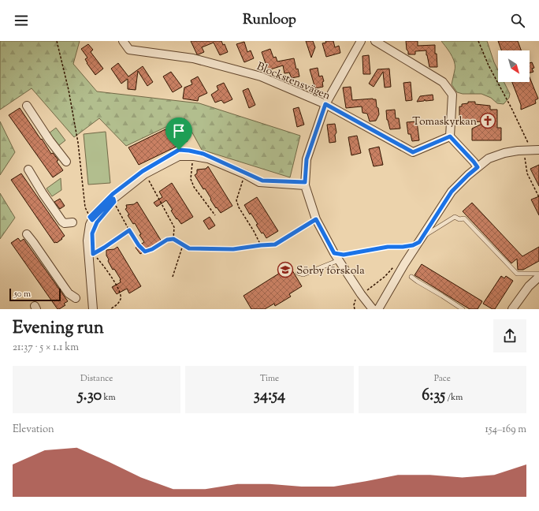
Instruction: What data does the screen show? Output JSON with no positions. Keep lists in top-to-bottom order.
{
  "streets": {
    "street": ["Blockstensvägen"]
  },
  "places": {
    "church": ["Tomaskyrkan"],
    "school or university": ["Sörby förskola"]
  },
  "scale_bar": "50 m",
  "north": "bottom right",
  "page": {
    "header": "Runloop",
    "scale": "50 m",
    "heading": ["Evening run", "21:37 · 5 × 1.1 km"],
    "stats": [
      ["Distance", "5.30 km"],
      ["Time", "34:54"],
      ["Pace", "6:35 /km"]
    ],
    "chart": ["Elevation", "154–169 m"]
  }
}
